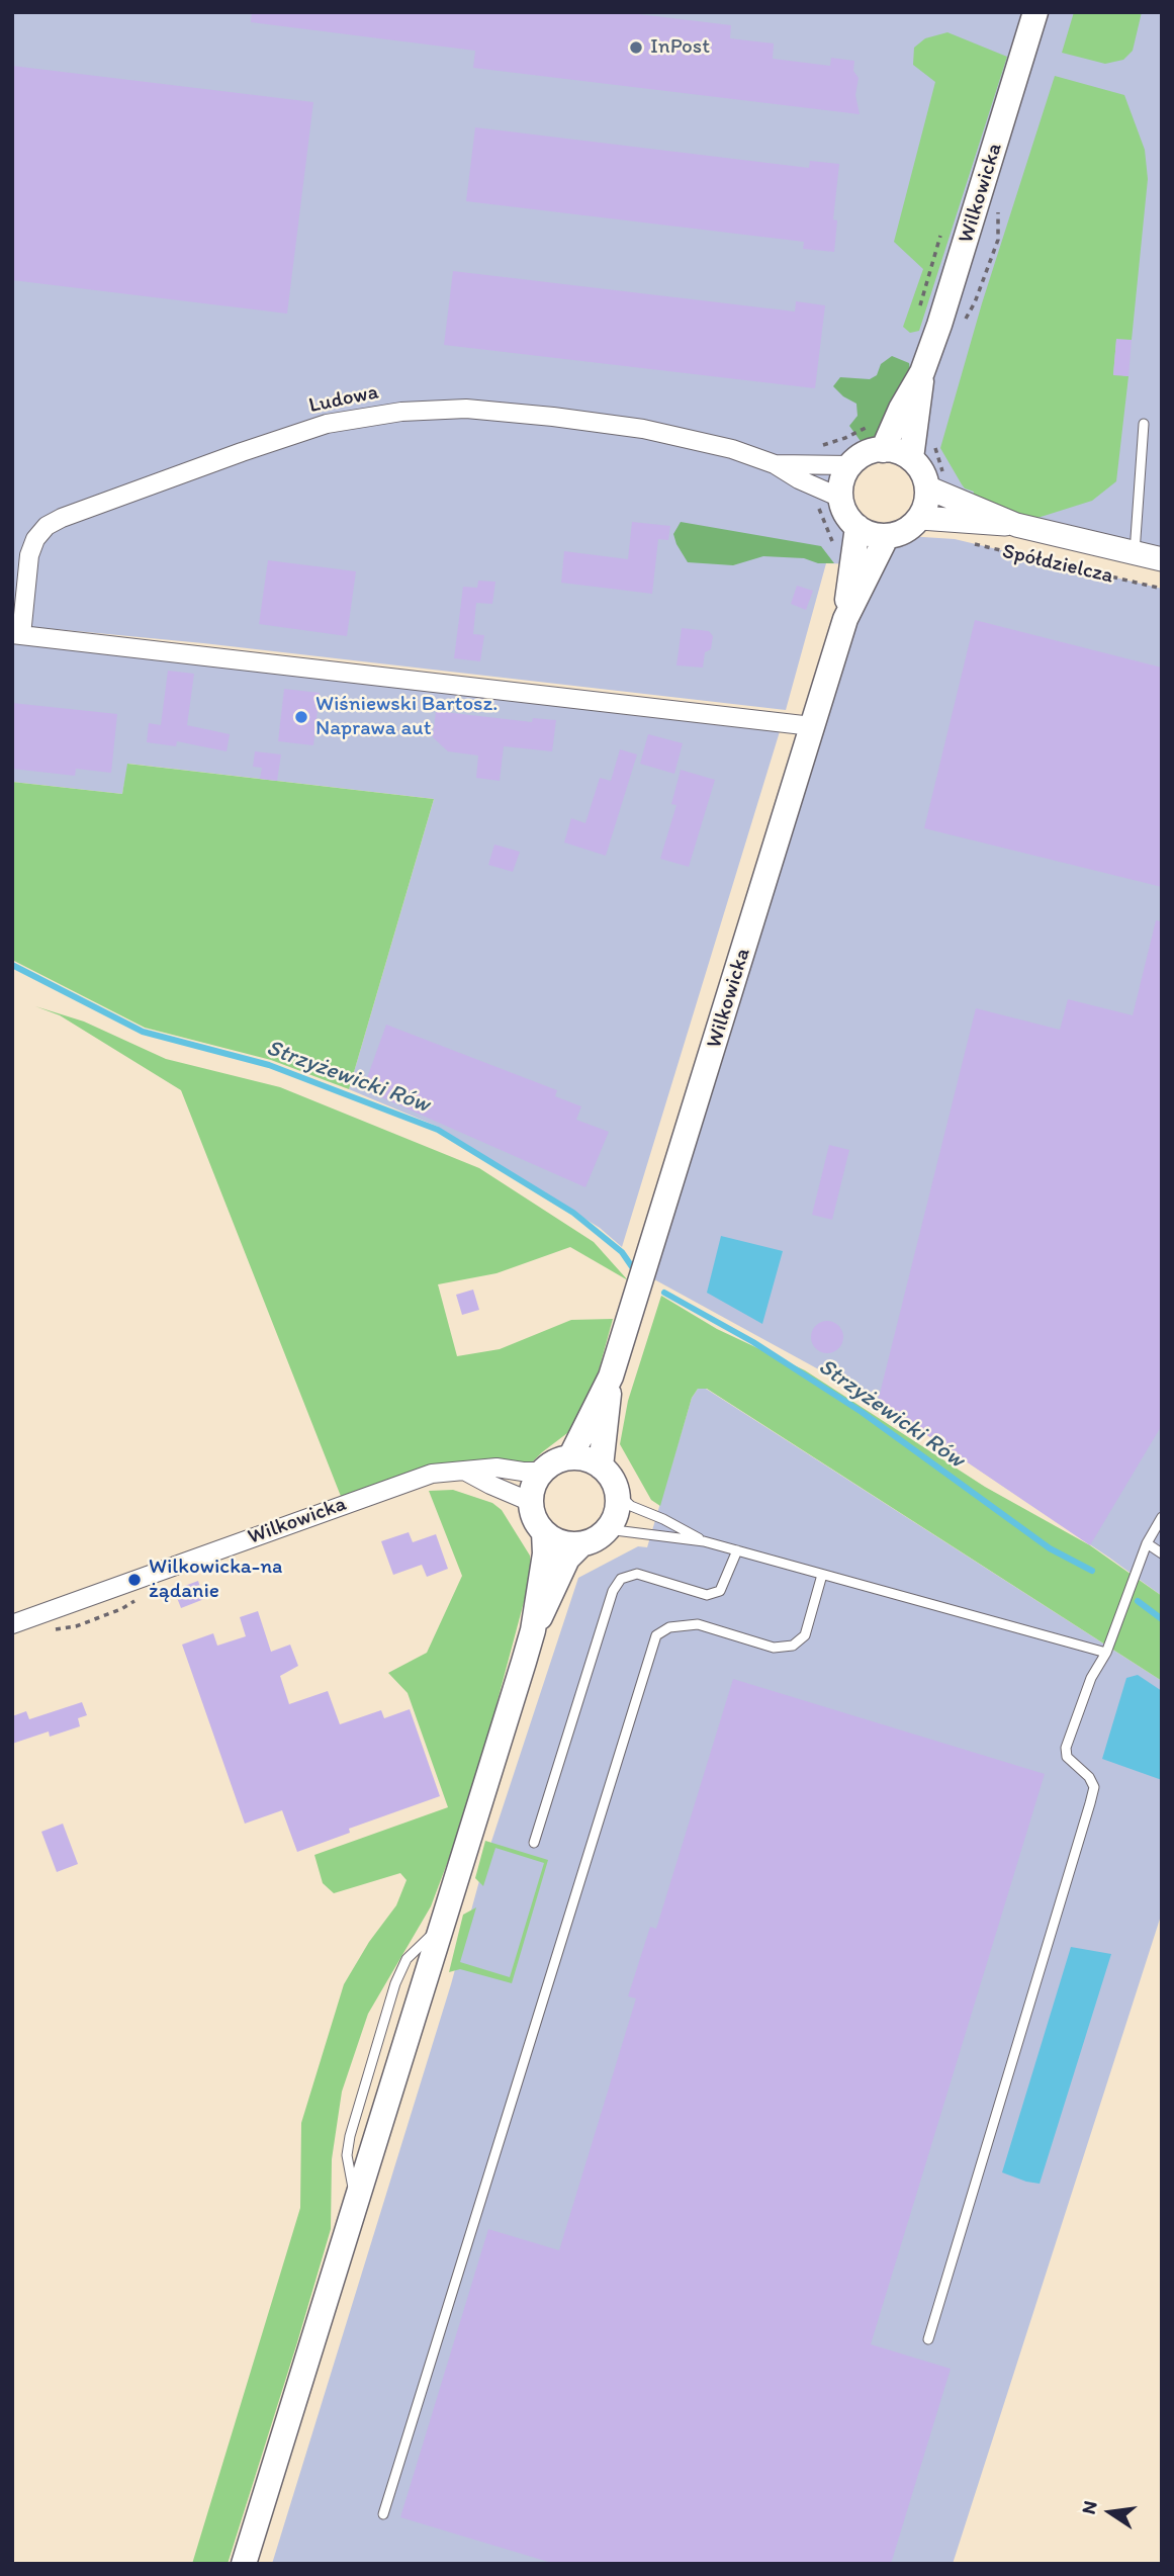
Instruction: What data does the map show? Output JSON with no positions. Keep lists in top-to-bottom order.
{
  "streets": {
    "main road": ["Wilkowicka"],
    "street": ["Ludowa", "Spółdzielcza"]
  },
  "crossings": [
    ["Wilkowicka", "Ludowa"],
    ["Wilkowicka", "Spółdzielcza"],
    ["Ludowa", "Spółdzielcza"]
  ],
  "water": ["Strzyżewicki Rów"],
  "places": ["InPost", "Wiśniewski Bartosz. Naprawa aut", "Wilkowicka-na żądanie"],
  "north": "left"
}
